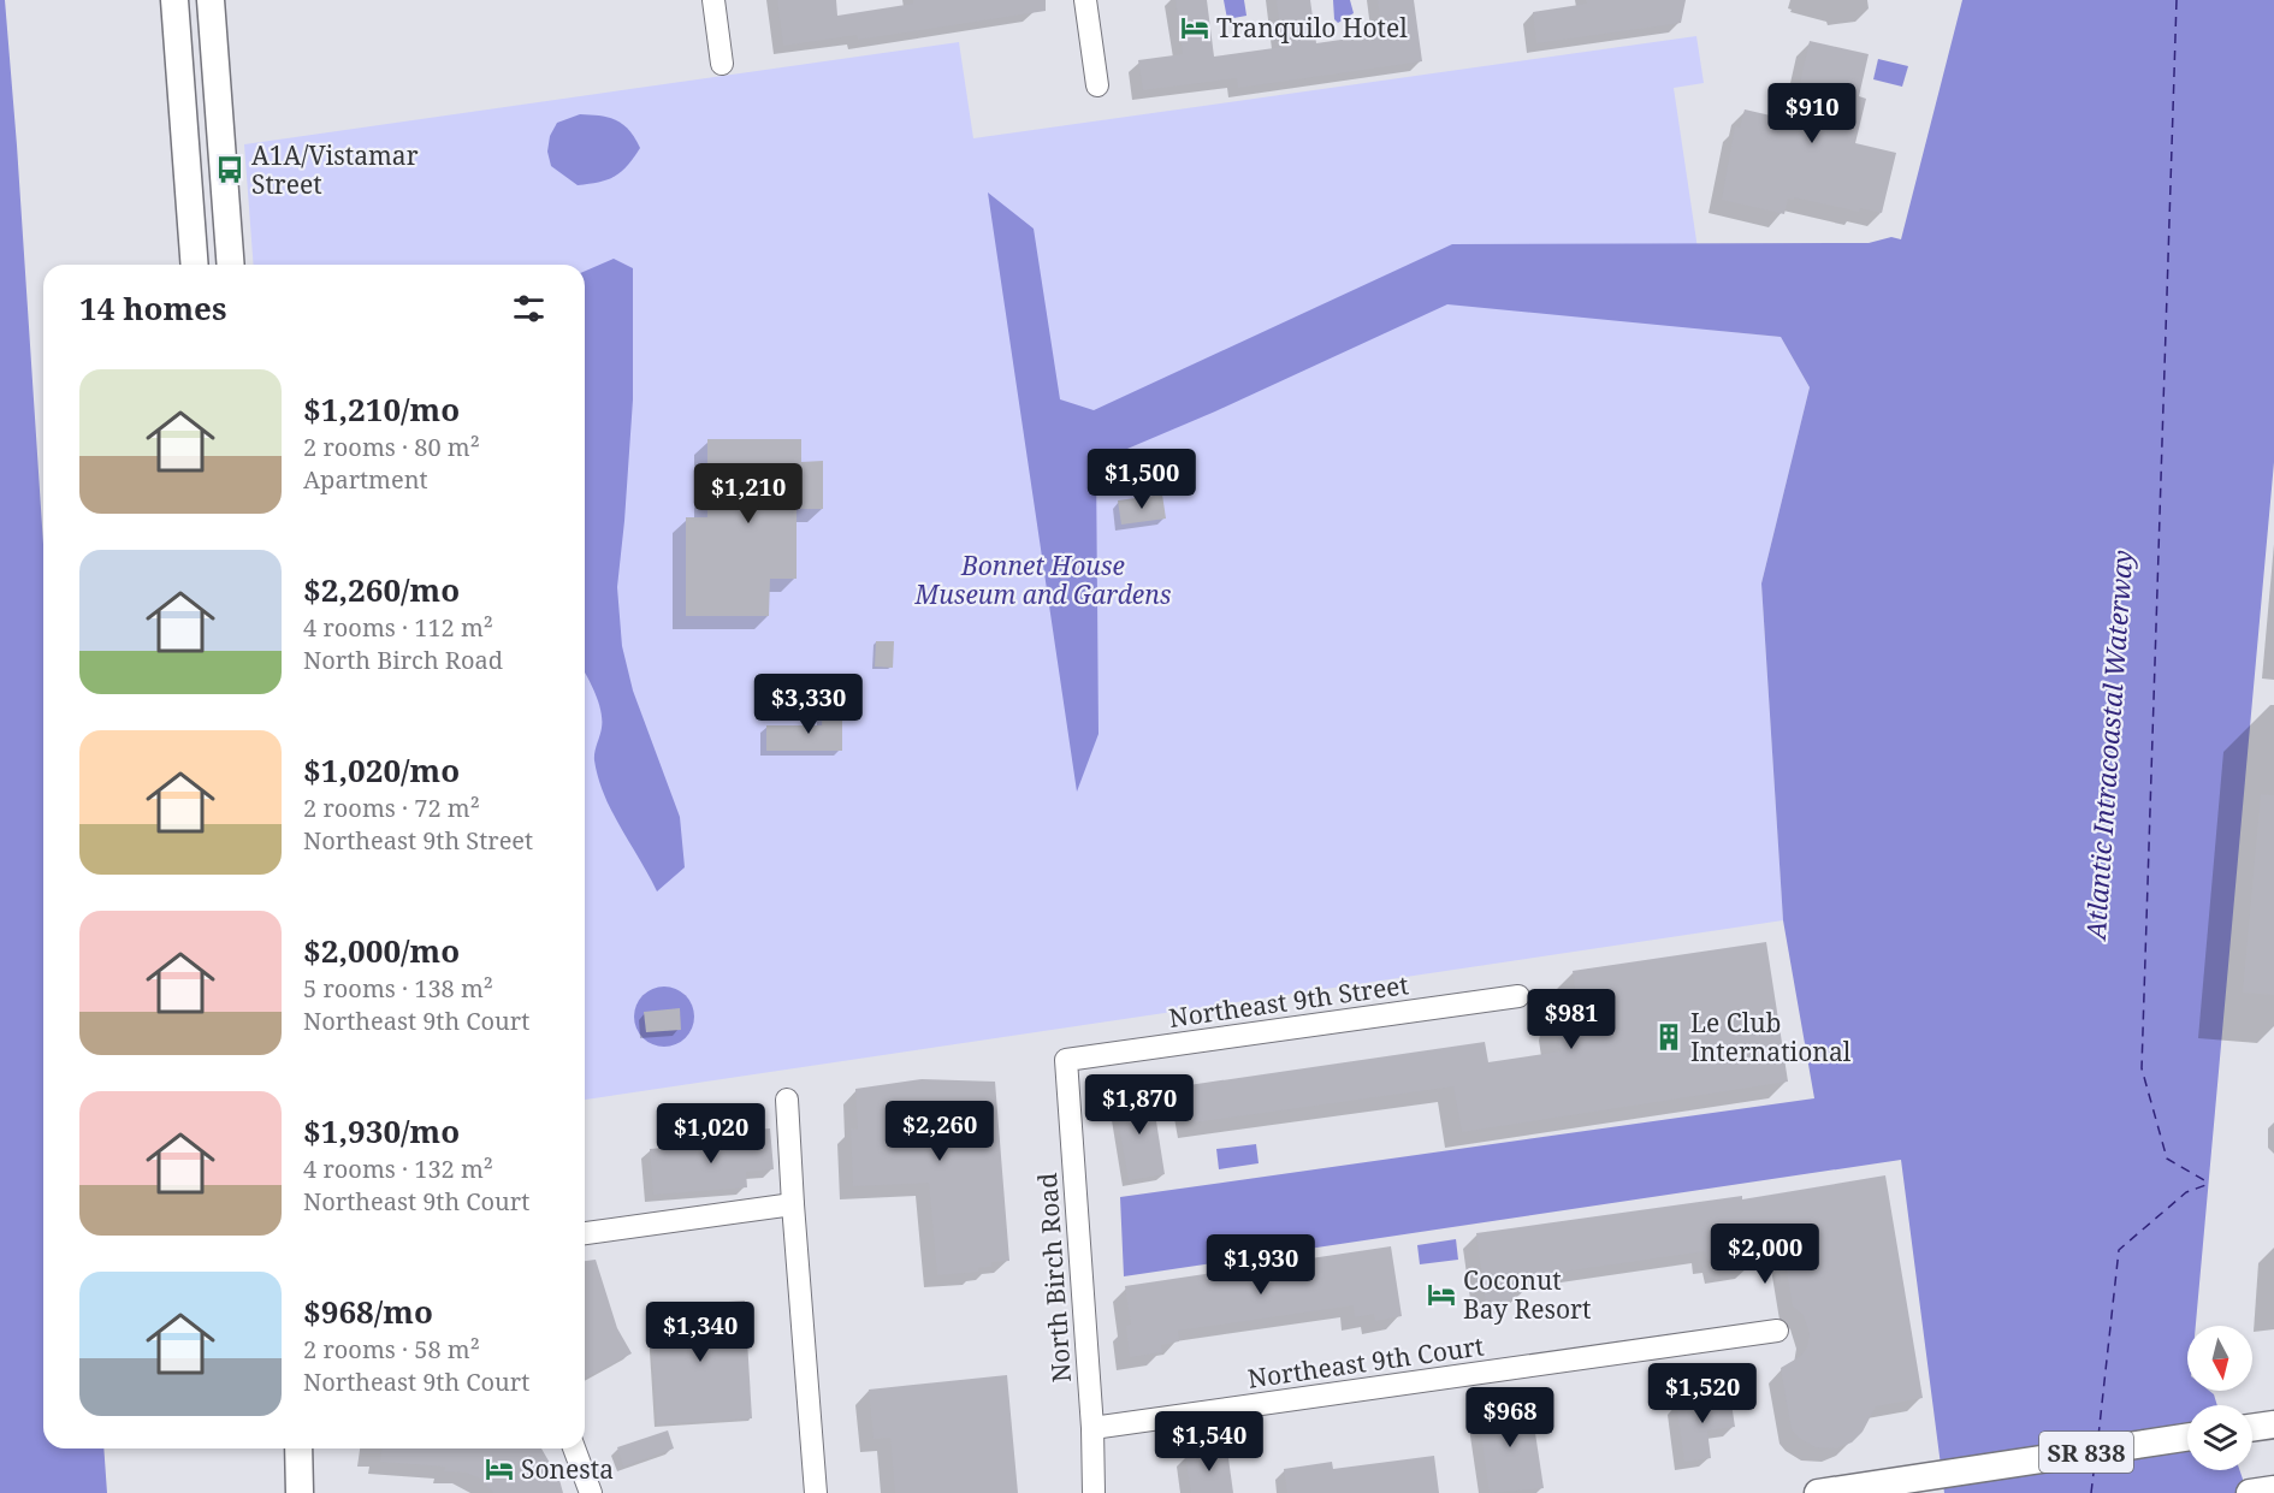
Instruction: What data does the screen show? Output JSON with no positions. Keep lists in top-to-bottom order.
{
  "streets": {
    "main road": ["SR 838"],
    "street": ["Northeast 9th Street", "North Birch Road", "Northeast 9th Court"]
  },
  "crossings": [
    ["Northeast 9th Street", "North Birch Road"],
    ["North Birch Road", "Northeast 9th Court"]
  ],
  "water": ["Atlantic Intracoastal Waterway"],
  "parks": ["Bonnet House Museum and Gardens"],
  "places": {
    "hotel": ["Tranquilo Hotel", "Coconut Bay Resort", "Sonesta"],
    "bus stop": ["A1A/Vistamar Street"],
    "building": ["Le Club International"]
  },
  "north": "bottom",
  "page": {
    "price": [
      "$910",
      "$1,500",
      "$1,210",
      "$3,330",
      "$981",
      "$1,870",
      "$2,260",
      "$1,020",
      "$2,000",
      "$1,930",
      "$1,340",
      "$1,520",
      "$968",
      "$1,540"
    ],
    "heading": "14 homes",
    "list": [
      {
        "name": "$1,210/mo",
        "note": "2 rooms · 80 m² · Apartment"
      },
      {
        "name": "$2,260/mo",
        "note": "4 rooms · 112 m² · North Birch Road"
      },
      {
        "name": "$1,020/mo",
        "note": "2 rooms · 72 m² · Northeast 9th Street"
      },
      {
        "name": "$2,000/mo",
        "note": "5 rooms · 138 m² · Northeast 9th Court"
      },
      {
        "name": "$1,930/mo",
        "note": "4 rooms · 132 m² · Northeast 9th Court"
      },
      {
        "name": "$968/mo",
        "note": "2 rooms · 58 m² · Northeast 9th Court"
      }
    ]
  }
}
